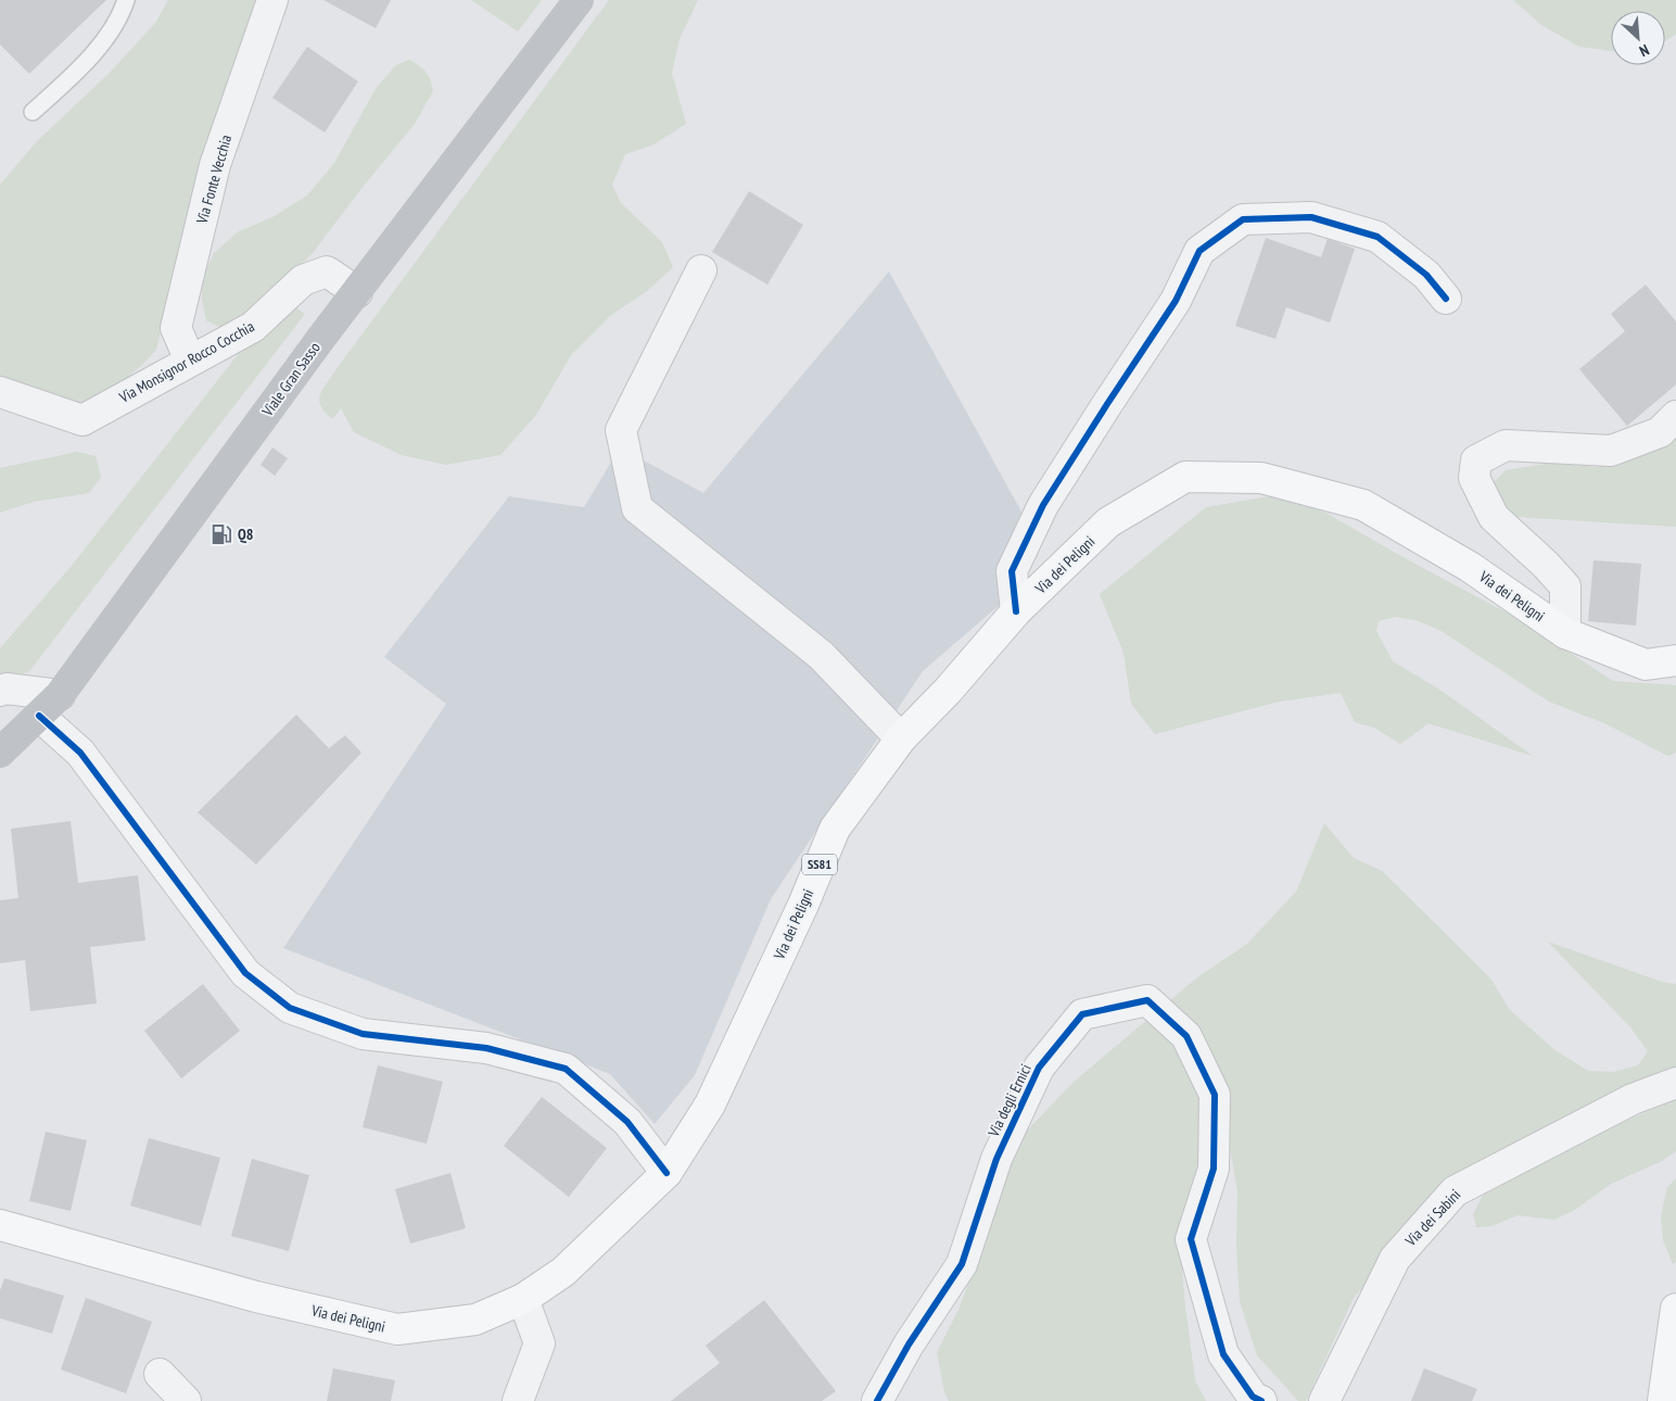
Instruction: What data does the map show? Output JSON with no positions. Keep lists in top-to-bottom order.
{
  "streets": {
    "main road": ["Viale Gran Sasso", "Via dei Peligni", "SS81"],
    "street": [
      "Via Fonte Vecchia",
      "Via Monsignor Rocco Cocchia",
      "Via degli Ernici",
      "Via dei Sabini"
    ]
  },
  "crossings": [
    ["Via Fonte Vecchia", "Via Monsignor Rocco Cocchia"],
    ["Via Monsignor Rocco Cocchia", "Viale Gran Sasso"]
  ],
  "places": {
    "fuel station": ["Q8"]
  },
  "north": "bottom right"
}
